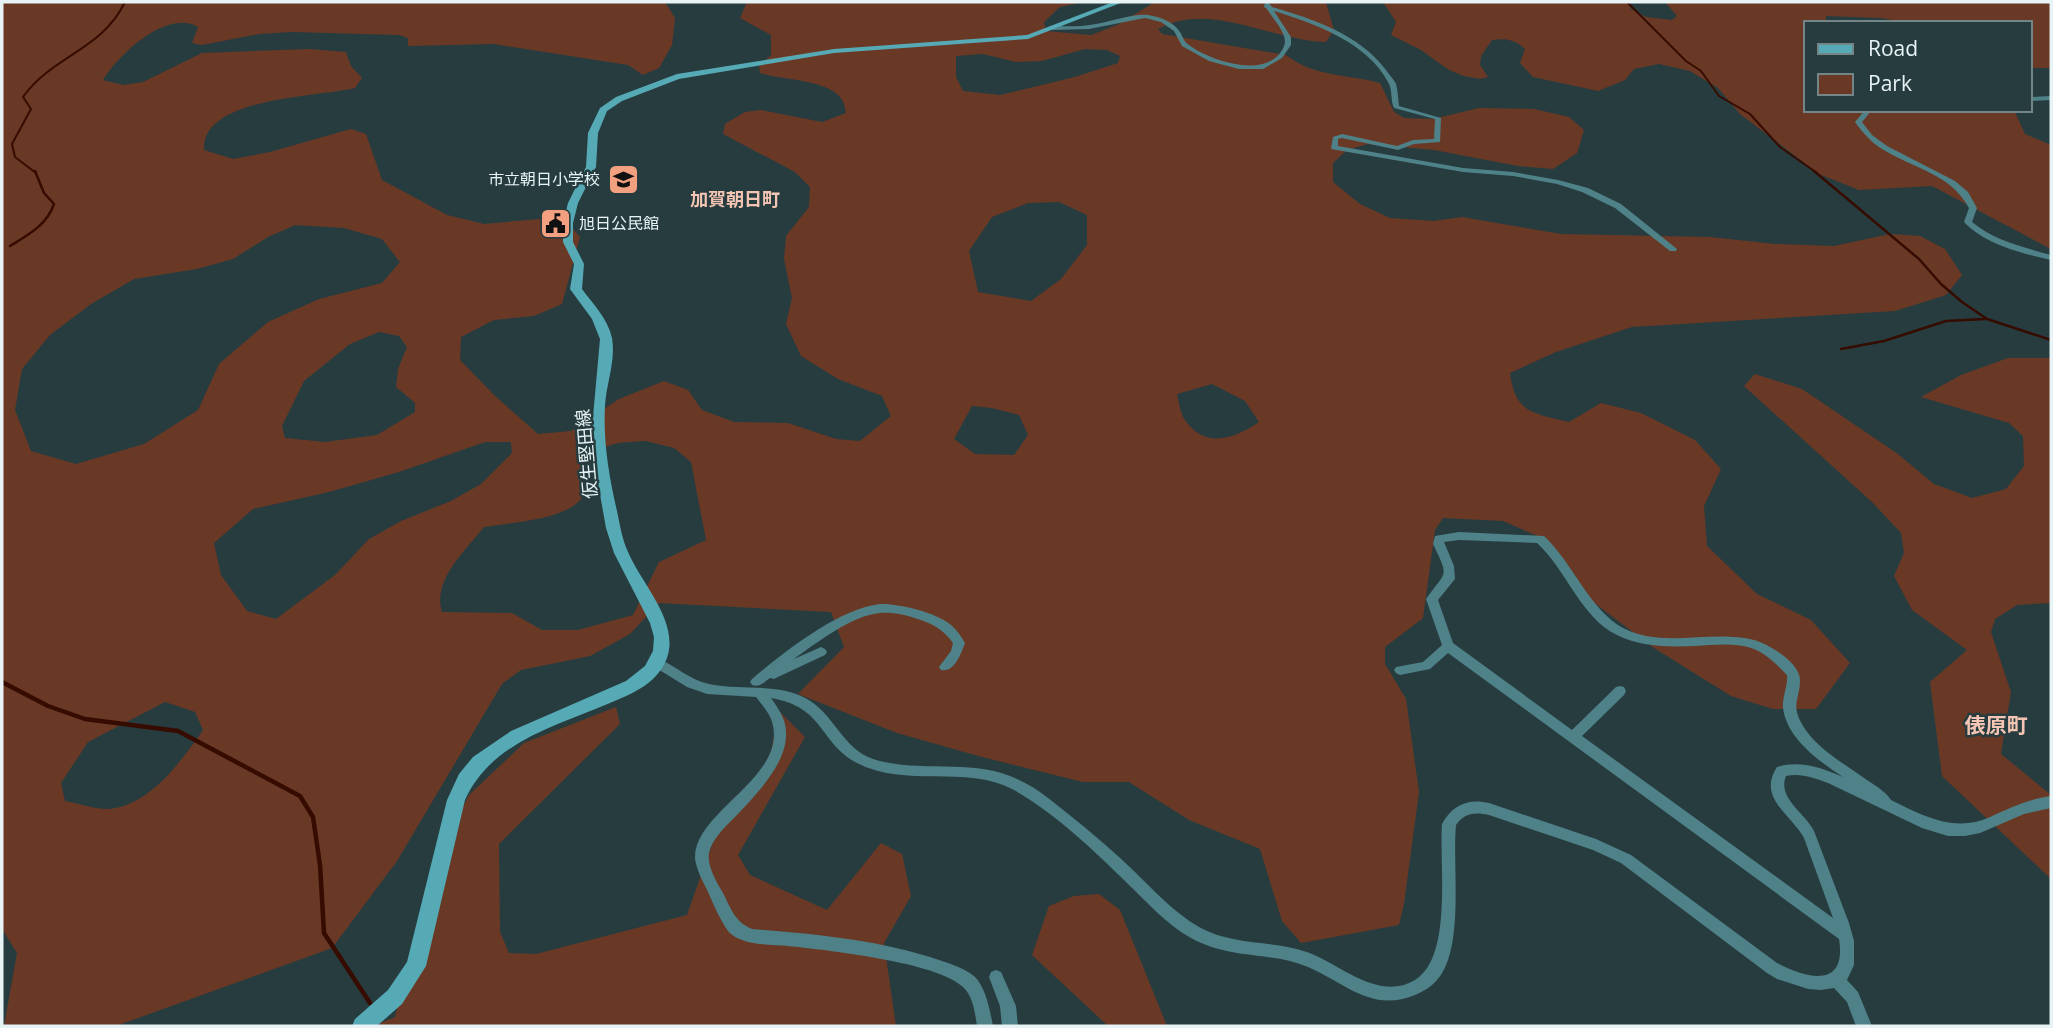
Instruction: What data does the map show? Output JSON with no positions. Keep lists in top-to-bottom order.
{
  "streets": {
    "main road": ["仮生堅田線"]
  },
  "districts": ["加賀朝日町", "俵原町"],
  "places": {
    "school or university": ["市立朝日小学校"],
    "public building": ["旭日公民館"]
  },
  "legend": ["Road", "Park"]
}
